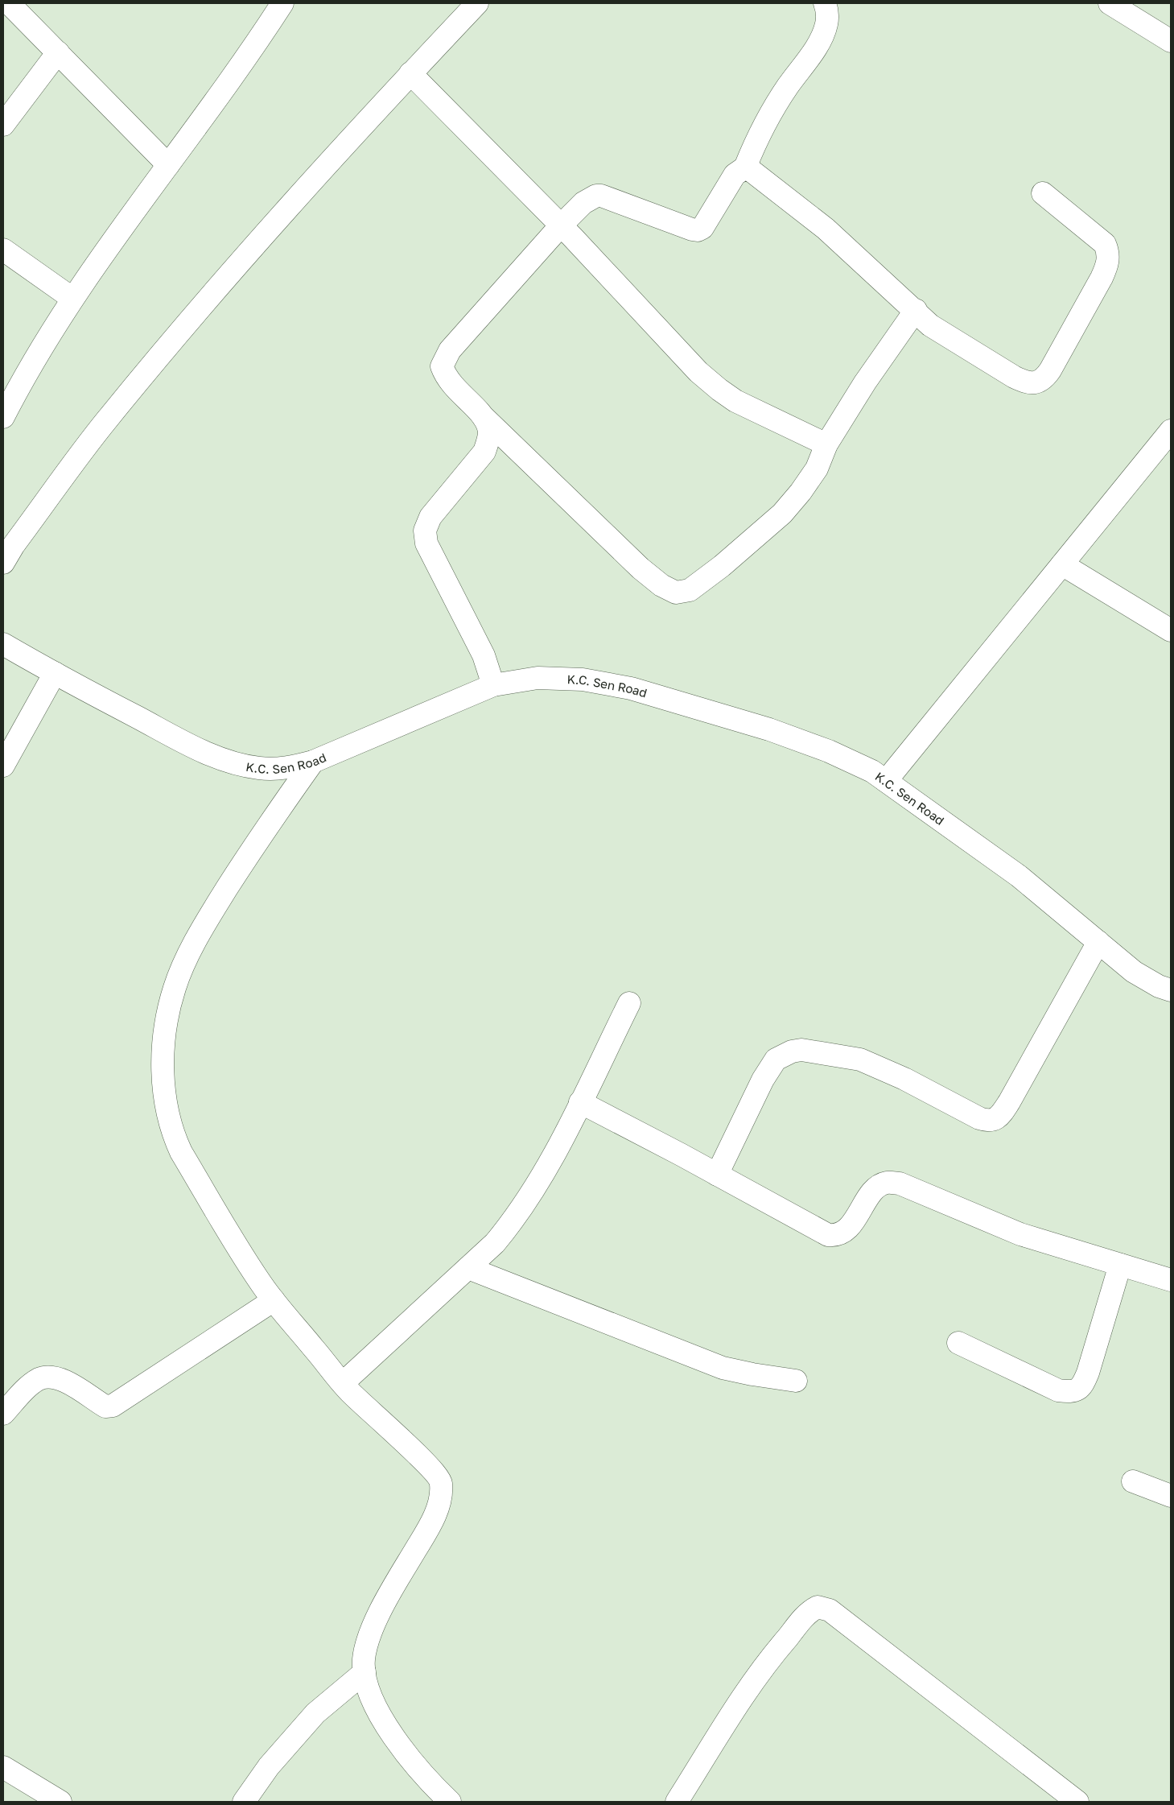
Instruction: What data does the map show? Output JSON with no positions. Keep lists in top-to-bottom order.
{
  "streets": {
    "street": ["K.C. Sen Road"]
  }
}
